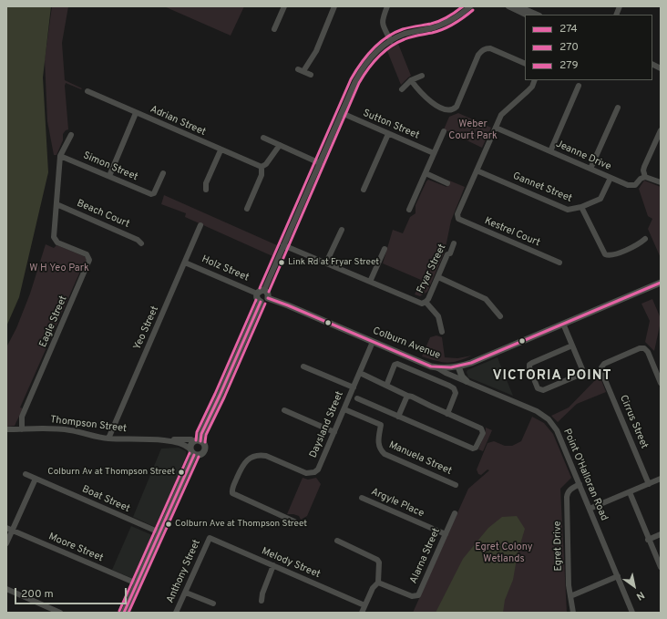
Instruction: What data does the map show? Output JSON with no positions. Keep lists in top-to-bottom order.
{
  "streets": {
    "main road": ["Colburn Avenue"],
    "street": [
      "Adrian Street",
      "Sutton Street",
      "Jeanne Drive",
      "Simon Street",
      "Gannet Street",
      "Beach Court",
      "Kestrel Court",
      "Holz Street",
      "Fryar Street",
      "Eagle Street",
      "Yeo Street",
      "Cirrus Street",
      "Thompson Street",
      "Daysland Street",
      "Manuela Street",
      "Point O'Halloran Road",
      "Boat Street",
      "Argyle Place",
      "Egret Drive",
      "Moore Street",
      "Alarna Street",
      "Melody Street",
      "Anthony Street"
    ]
  },
  "crossings": [
    ["Jeanne Drive", "Gannet Street"],
    ["Gannet Street", "Kestrel Court"],
    ["Beach Court", "Eagle Street"],
    ["Holz Street", "Yeo Street"],
    ["Holz Street", "Colburn Avenue"],
    ["Eagle Street", "Thompson Street"],
    ["Yeo Street", "Thompson Street"],
    ["Colburn Avenue", "Daysland Street"],
    ["Colburn Avenue", "Point O'Halloran Road"],
    ["Daysland Street", "Manuela Street"],
    ["Point O'Halloran Road", "Egret Drive"],
    ["Argyle Place", "Alarna Street"],
    ["Melody Street", "Anthony Street"]
  ],
  "districts": ["VICTORIA POINT"],
  "parks": ["Weber Court Park", "W H Yeo Park", "Egret Colony Wetlands"],
  "places": ["Link Rd at Fryar Street", "Colburn Av at Thompson Street", "Colburn Ave at Thompson Street"],
  "lines": ["transit line 279", "transit line 270", "transit line 274"],
  "legend": ["274", "270", "279"],
  "scale_bar": "200 m",
  "north": "bottom right"
}
